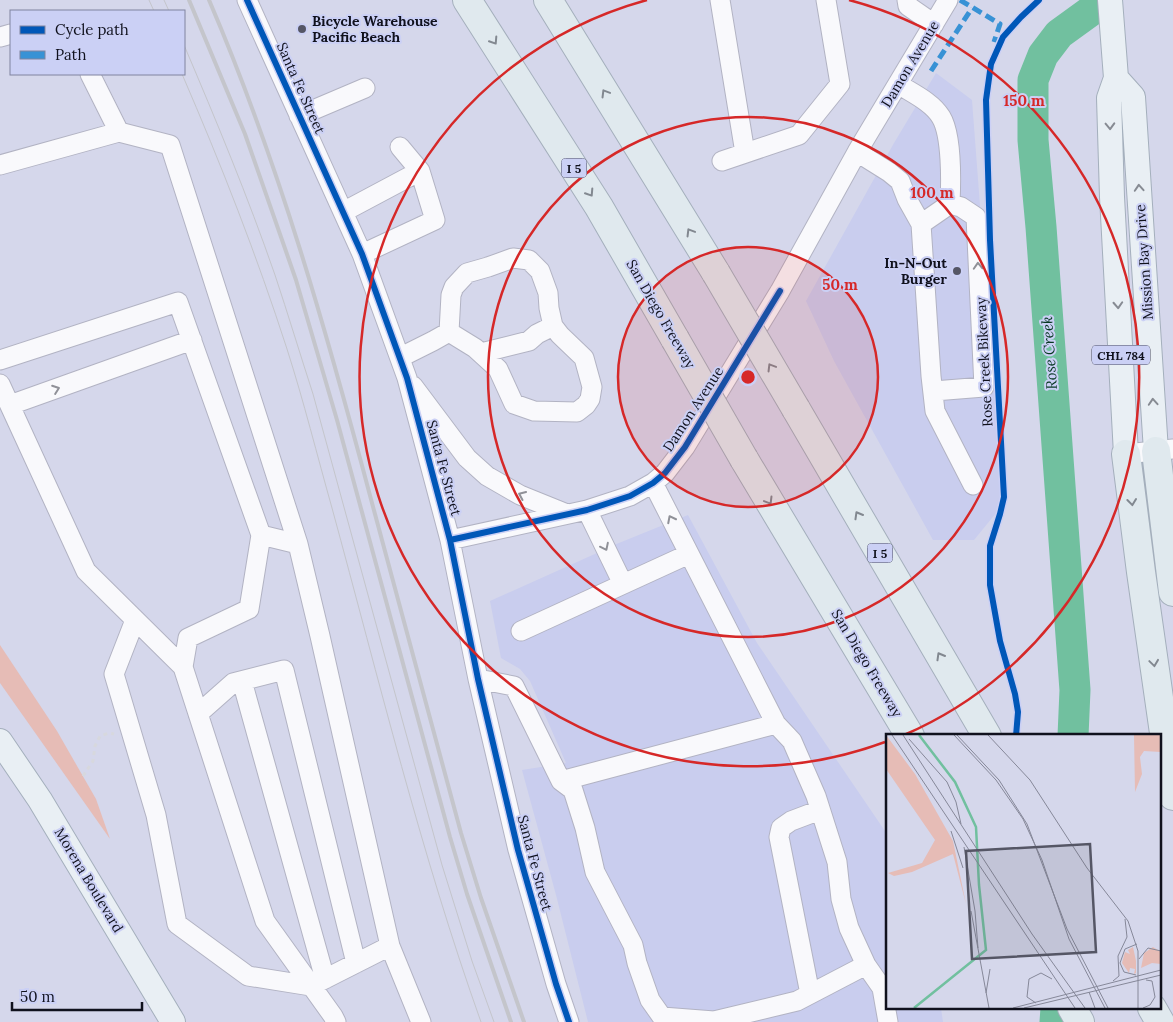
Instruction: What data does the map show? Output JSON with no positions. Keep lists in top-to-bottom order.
{
  "streets": {
    "highway": ["I 5", "San Diego Freeway"],
    "main road": ["Mission Bay Drive", "CHL 784", "Morena Boulevard"],
    "street": ["Damon Avenue", "Santa Fe Street"],
    "cycle path": ["Rose Creek Bikeway"]
  },
  "crossings": [
    ["Damon Avenue", "Santa Fe Street"]
  ],
  "water": ["Rose Creek"],
  "places": ["Bicycle Warehouse Pacific Beach", "In-N-Out Burger"],
  "legend": ["Cycle path", "Path"],
  "scale_bar": "50 m",
  "rings": ["150 m", "100 m", "50 m"]
}
